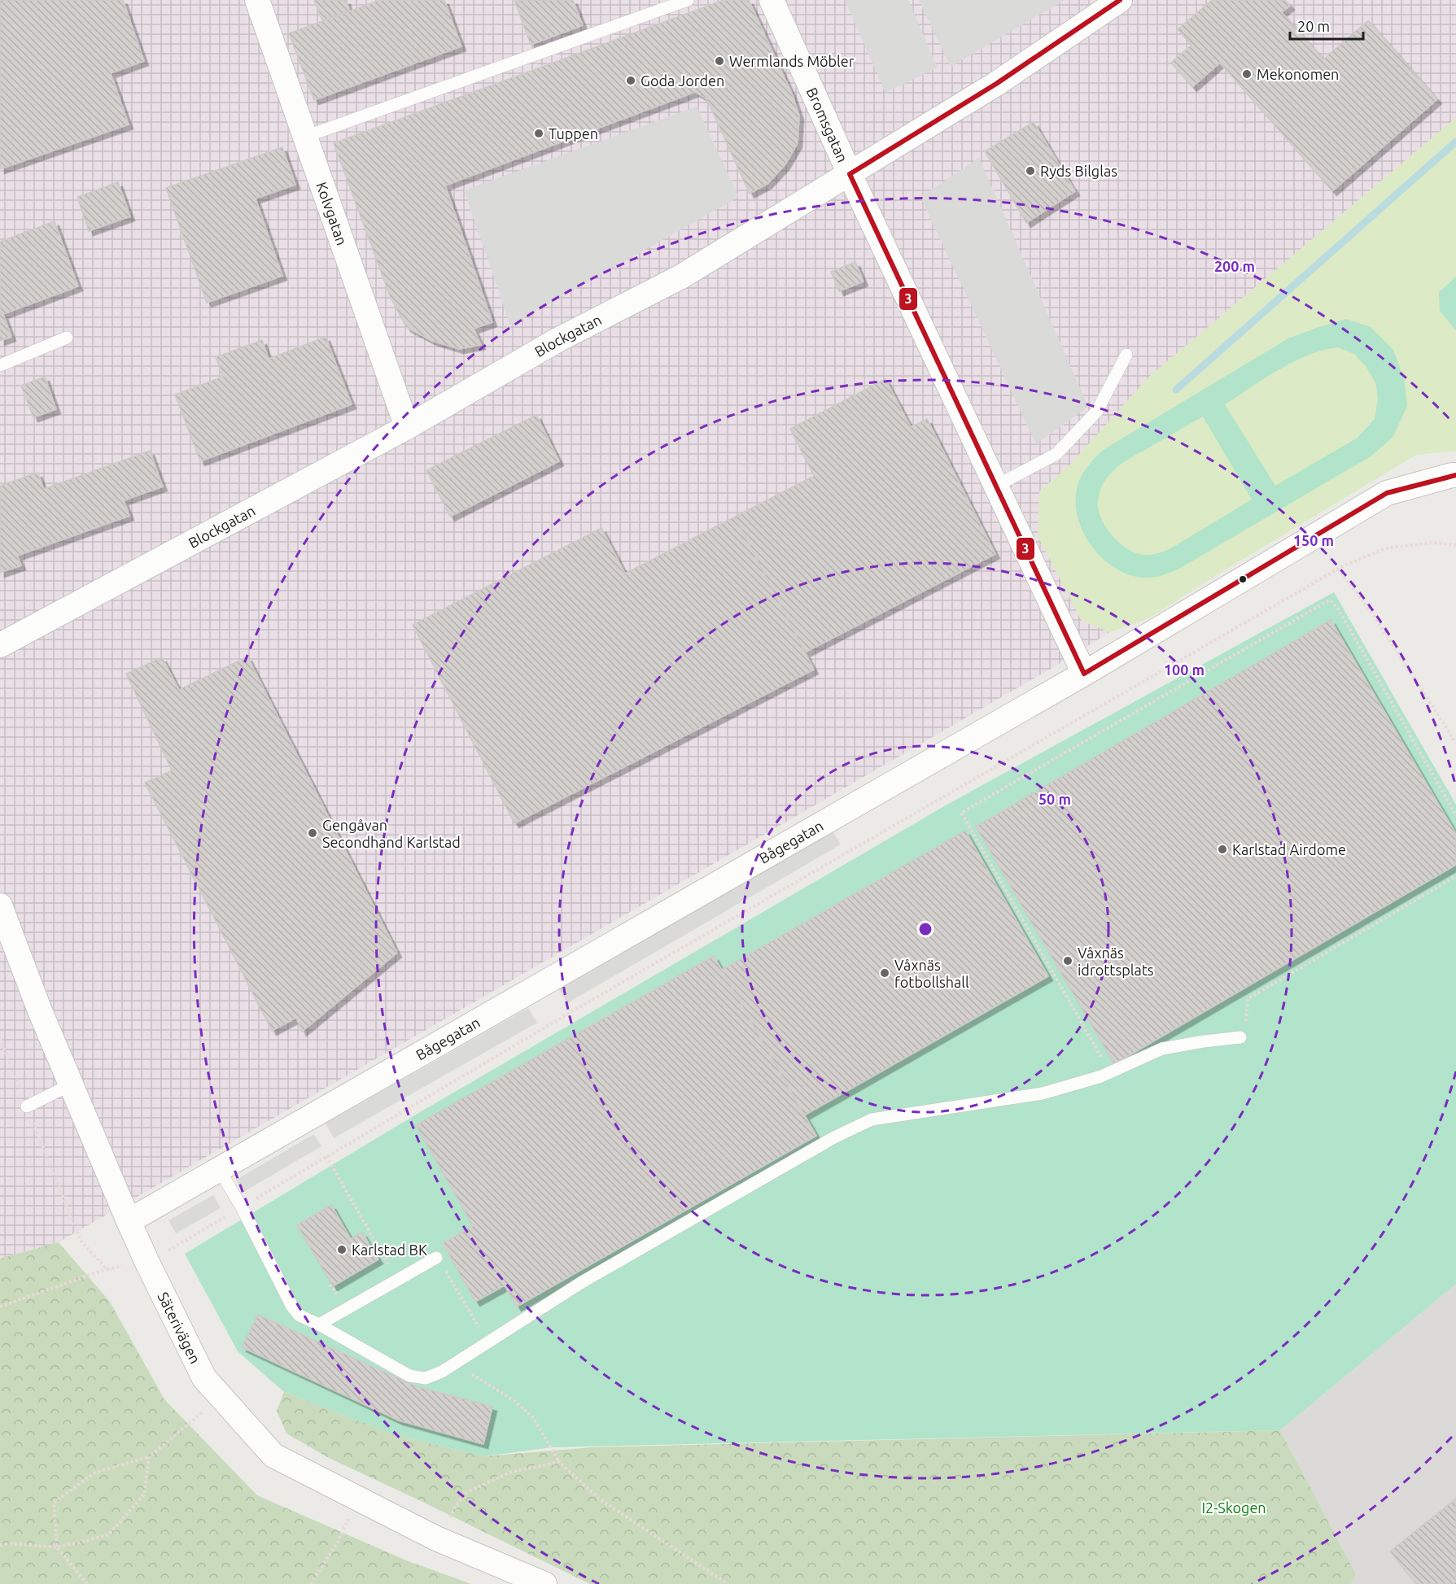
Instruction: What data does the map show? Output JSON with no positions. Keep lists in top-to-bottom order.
{
  "streets": {
    "street": [
      "Bromsgatan",
      "Kolvgatan",
      "Blockgatan",
      "Bågegatan",
      "Säterivägen"
    ]
  },
  "crossings": [
    ["Bromsgatan", "Blockgatan"],
    ["Bromsgatan", "Bågegatan"],
    ["Kolvgatan", "Blockgatan"],
    ["Bågegatan", "Säterivägen"]
  ],
  "parks": ["I2-Skogen"],
  "places": [
    "Wermlands Möbler",
    "Mekonomen",
    "Goda Jorden",
    "Tuppen",
    "Ryds Bilglas",
    "Gengåvan Secondhand Karlstad",
    "Karlstad Airdome",
    "Våxnäs idrottsplats",
    "Våxnäs fotbollshall",
    "Karlstad BK"
  ],
  "lines": ["transit line 3"],
  "scale_bar": "20 m",
  "rings": [
    "200 m",
    "150 m",
    "100 m",
    "50 m"
  ]
}
